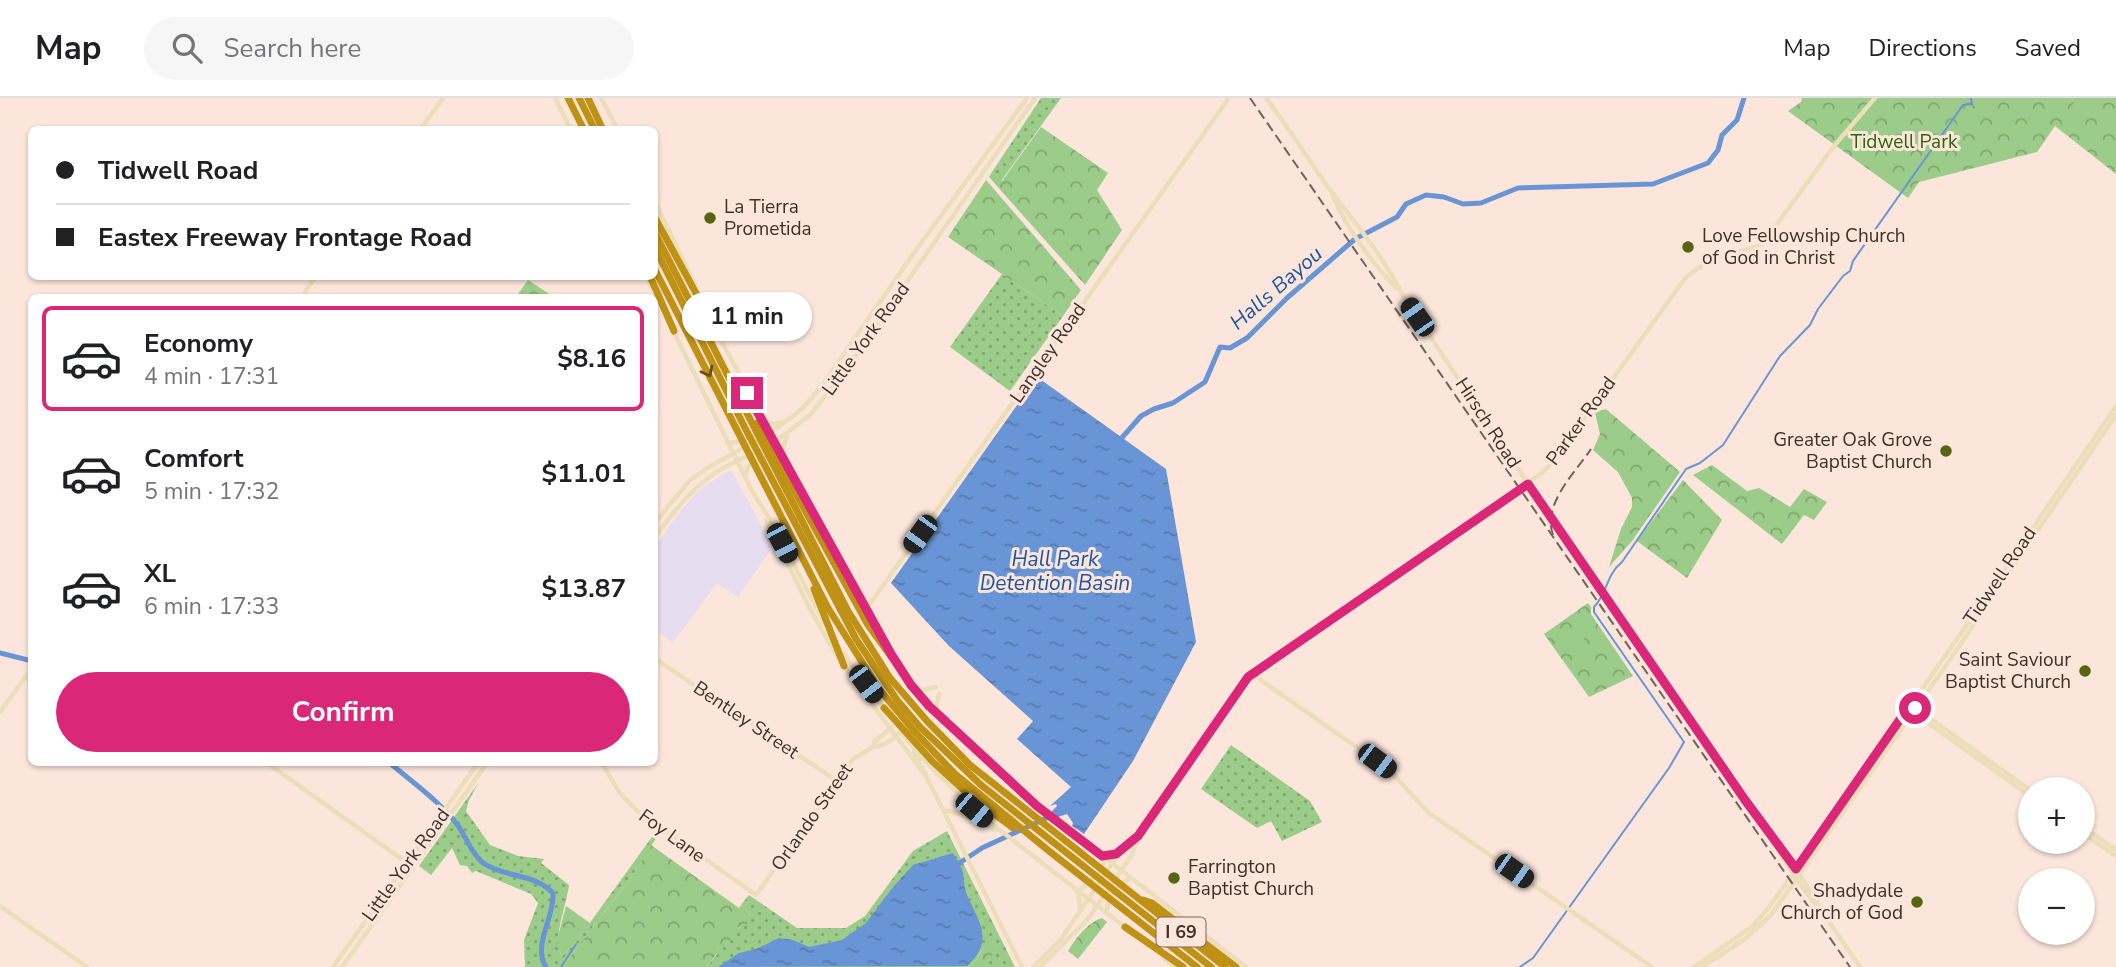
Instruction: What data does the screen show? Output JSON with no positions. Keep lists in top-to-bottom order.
{
  "streets": {
    "highway": ["I 69"],
    "main road": [
      "Little York Road",
      "Langley Road",
      "Parker Road",
      "Hirsch Road",
      "Tidwell Road",
      "Bentley Street",
      "Orlando Street",
      "Foy Lane"
    ]
  },
  "crossings": [
    ["Parker Road", "Hirsch Road"],
    ["Hirsch Road", "Tidwell Road"],
    ["Bentley Street", "Orlando Street"],
    ["Orlando Street", "Foy Lane"]
  ],
  "water": ["Halls Bayou", "Hall Park Detention Basin"],
  "parks": ["Tidwell Park"],
  "places": [
    "La Tierra Prometida",
    "Love Fellowship Church of God in Christ",
    "Greater Oak Grove Baptist Church",
    "Saint Saviour Baptist Church",
    "Farrington Baptist Church",
    "Shadydale Church of God"
  ],
  "page": {
    "header": "Map",
    "search": "Search here",
    "nav": ["Map", "Directions", "Saved"],
    "banner": ["Tidwell Road", "Eastex Freeway Frontage Road"],
    "bubble": "11 min",
    "list": [
      {
        "name": "Economy",
        "note": "4 min · 17:31",
        "value": "$8.16"
      },
      {
        "name": "Comfort",
        "note": "5 min · 17:32",
        "value": "$11.01"
      },
      {
        "name": "XL",
        "note": "6 min · 17:33",
        "value": "$13.87"
      }
    ],
    "buttons": "Confirm",
    "map_buttons": ["+", "−"]
  }
}
